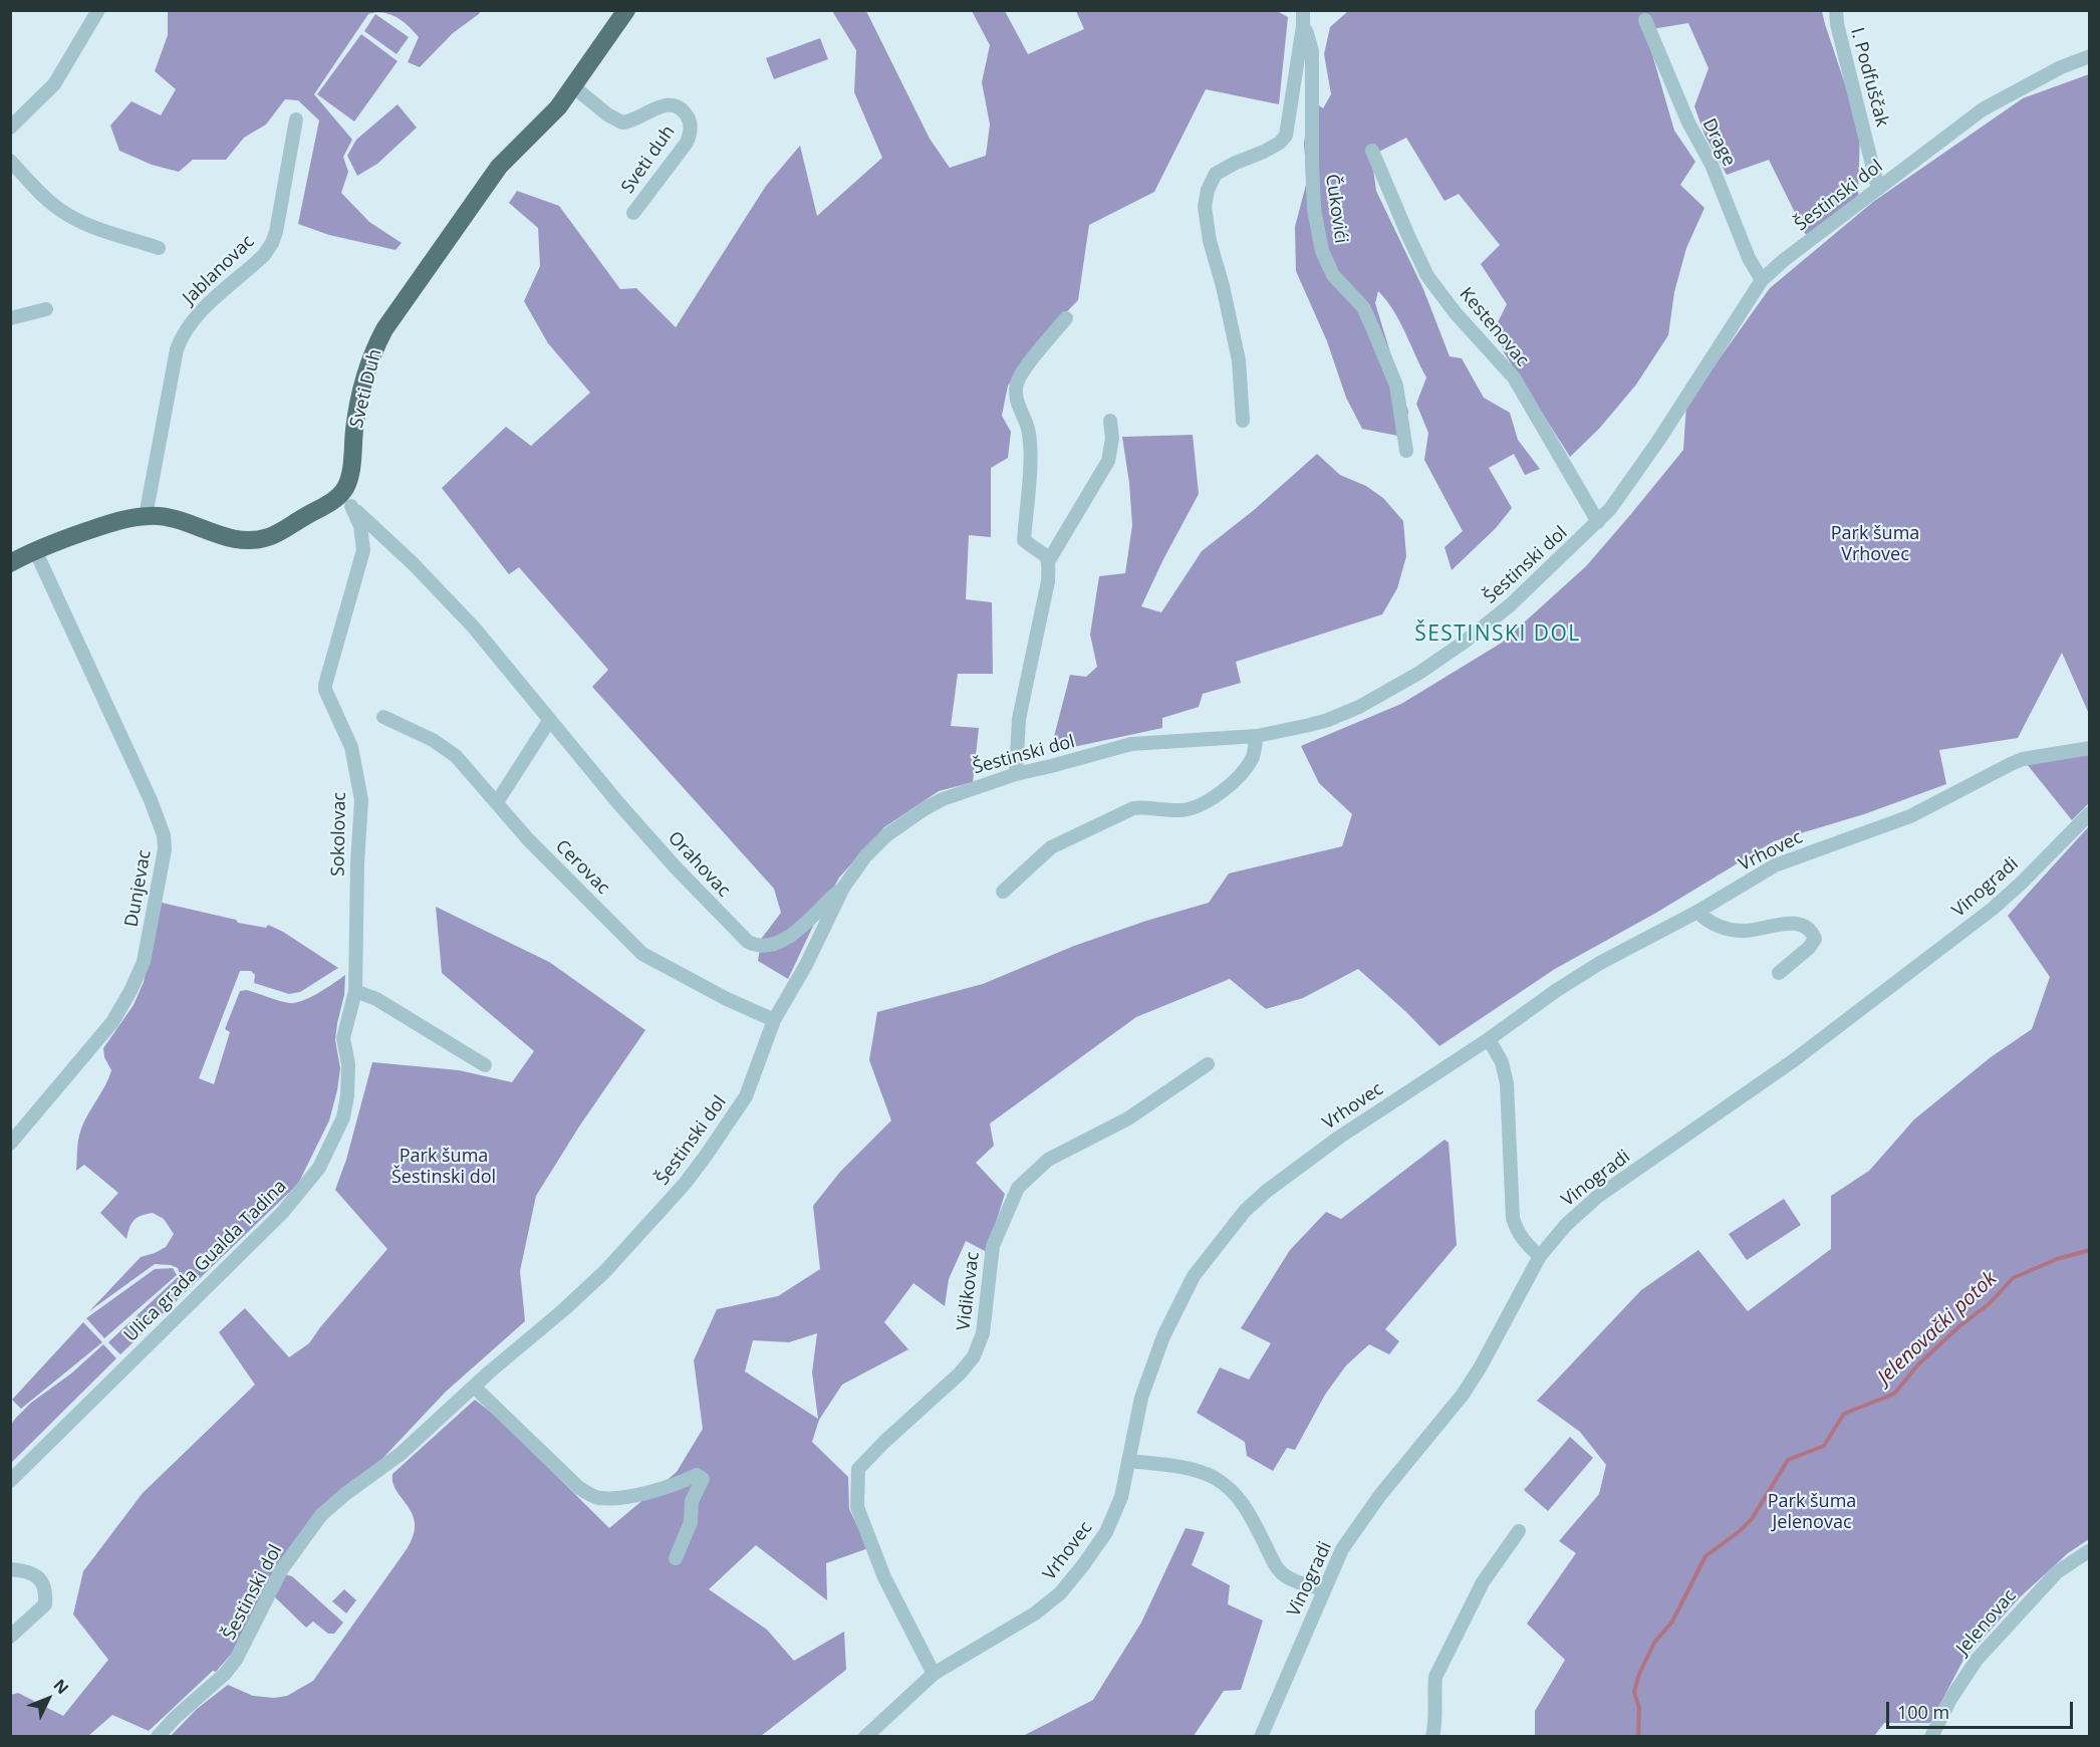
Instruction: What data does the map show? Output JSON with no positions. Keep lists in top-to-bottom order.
{
  "streets": {
    "main road": ["Sveti Duh"],
    "street": [
      "I. Podfuščak",
      "Drage",
      "Sveti duh",
      "Šestinski dol",
      "Čukovići",
      "Jablanovac",
      "Kestenovac",
      "Sokolovac",
      "Vrhovec",
      "Orahovac",
      "Cerovac",
      "Vinogradi",
      "Dunjevac",
      "Ulica grada Gualda Tadina",
      "Vidikovac",
      "Jelenovac"
    ]
  },
  "crossings": [
    ["I. Podfuščak", "Šestinski dol"],
    ["Drage", "Šestinski dol"],
    ["Sveti duh", "Sveti Duh"],
    ["Šestinski dol", "Kestenovac"],
    ["Šestinski dol", "Orahovac"],
    ["Šestinski dol", "Cerovac"],
    ["Sveti Duh", "Sokolovac"],
    ["Sveti Duh", "Orahovac"],
    ["Sokolovac", "Orahovac"],
    ["Sokolovac", "Ulica grada Gualda Tadina"],
    ["Vrhovec", "Vidikovac"]
  ],
  "districts": ["ŠESTINSKI DOL"],
  "water": ["Jelenovački potok"],
  "parks": ["Park šuma Vrhovec", "Park šuma Šestinski dol", "Park šuma Jelenovac"],
  "scale_bar": "100 m",
  "north": "top right"
}
